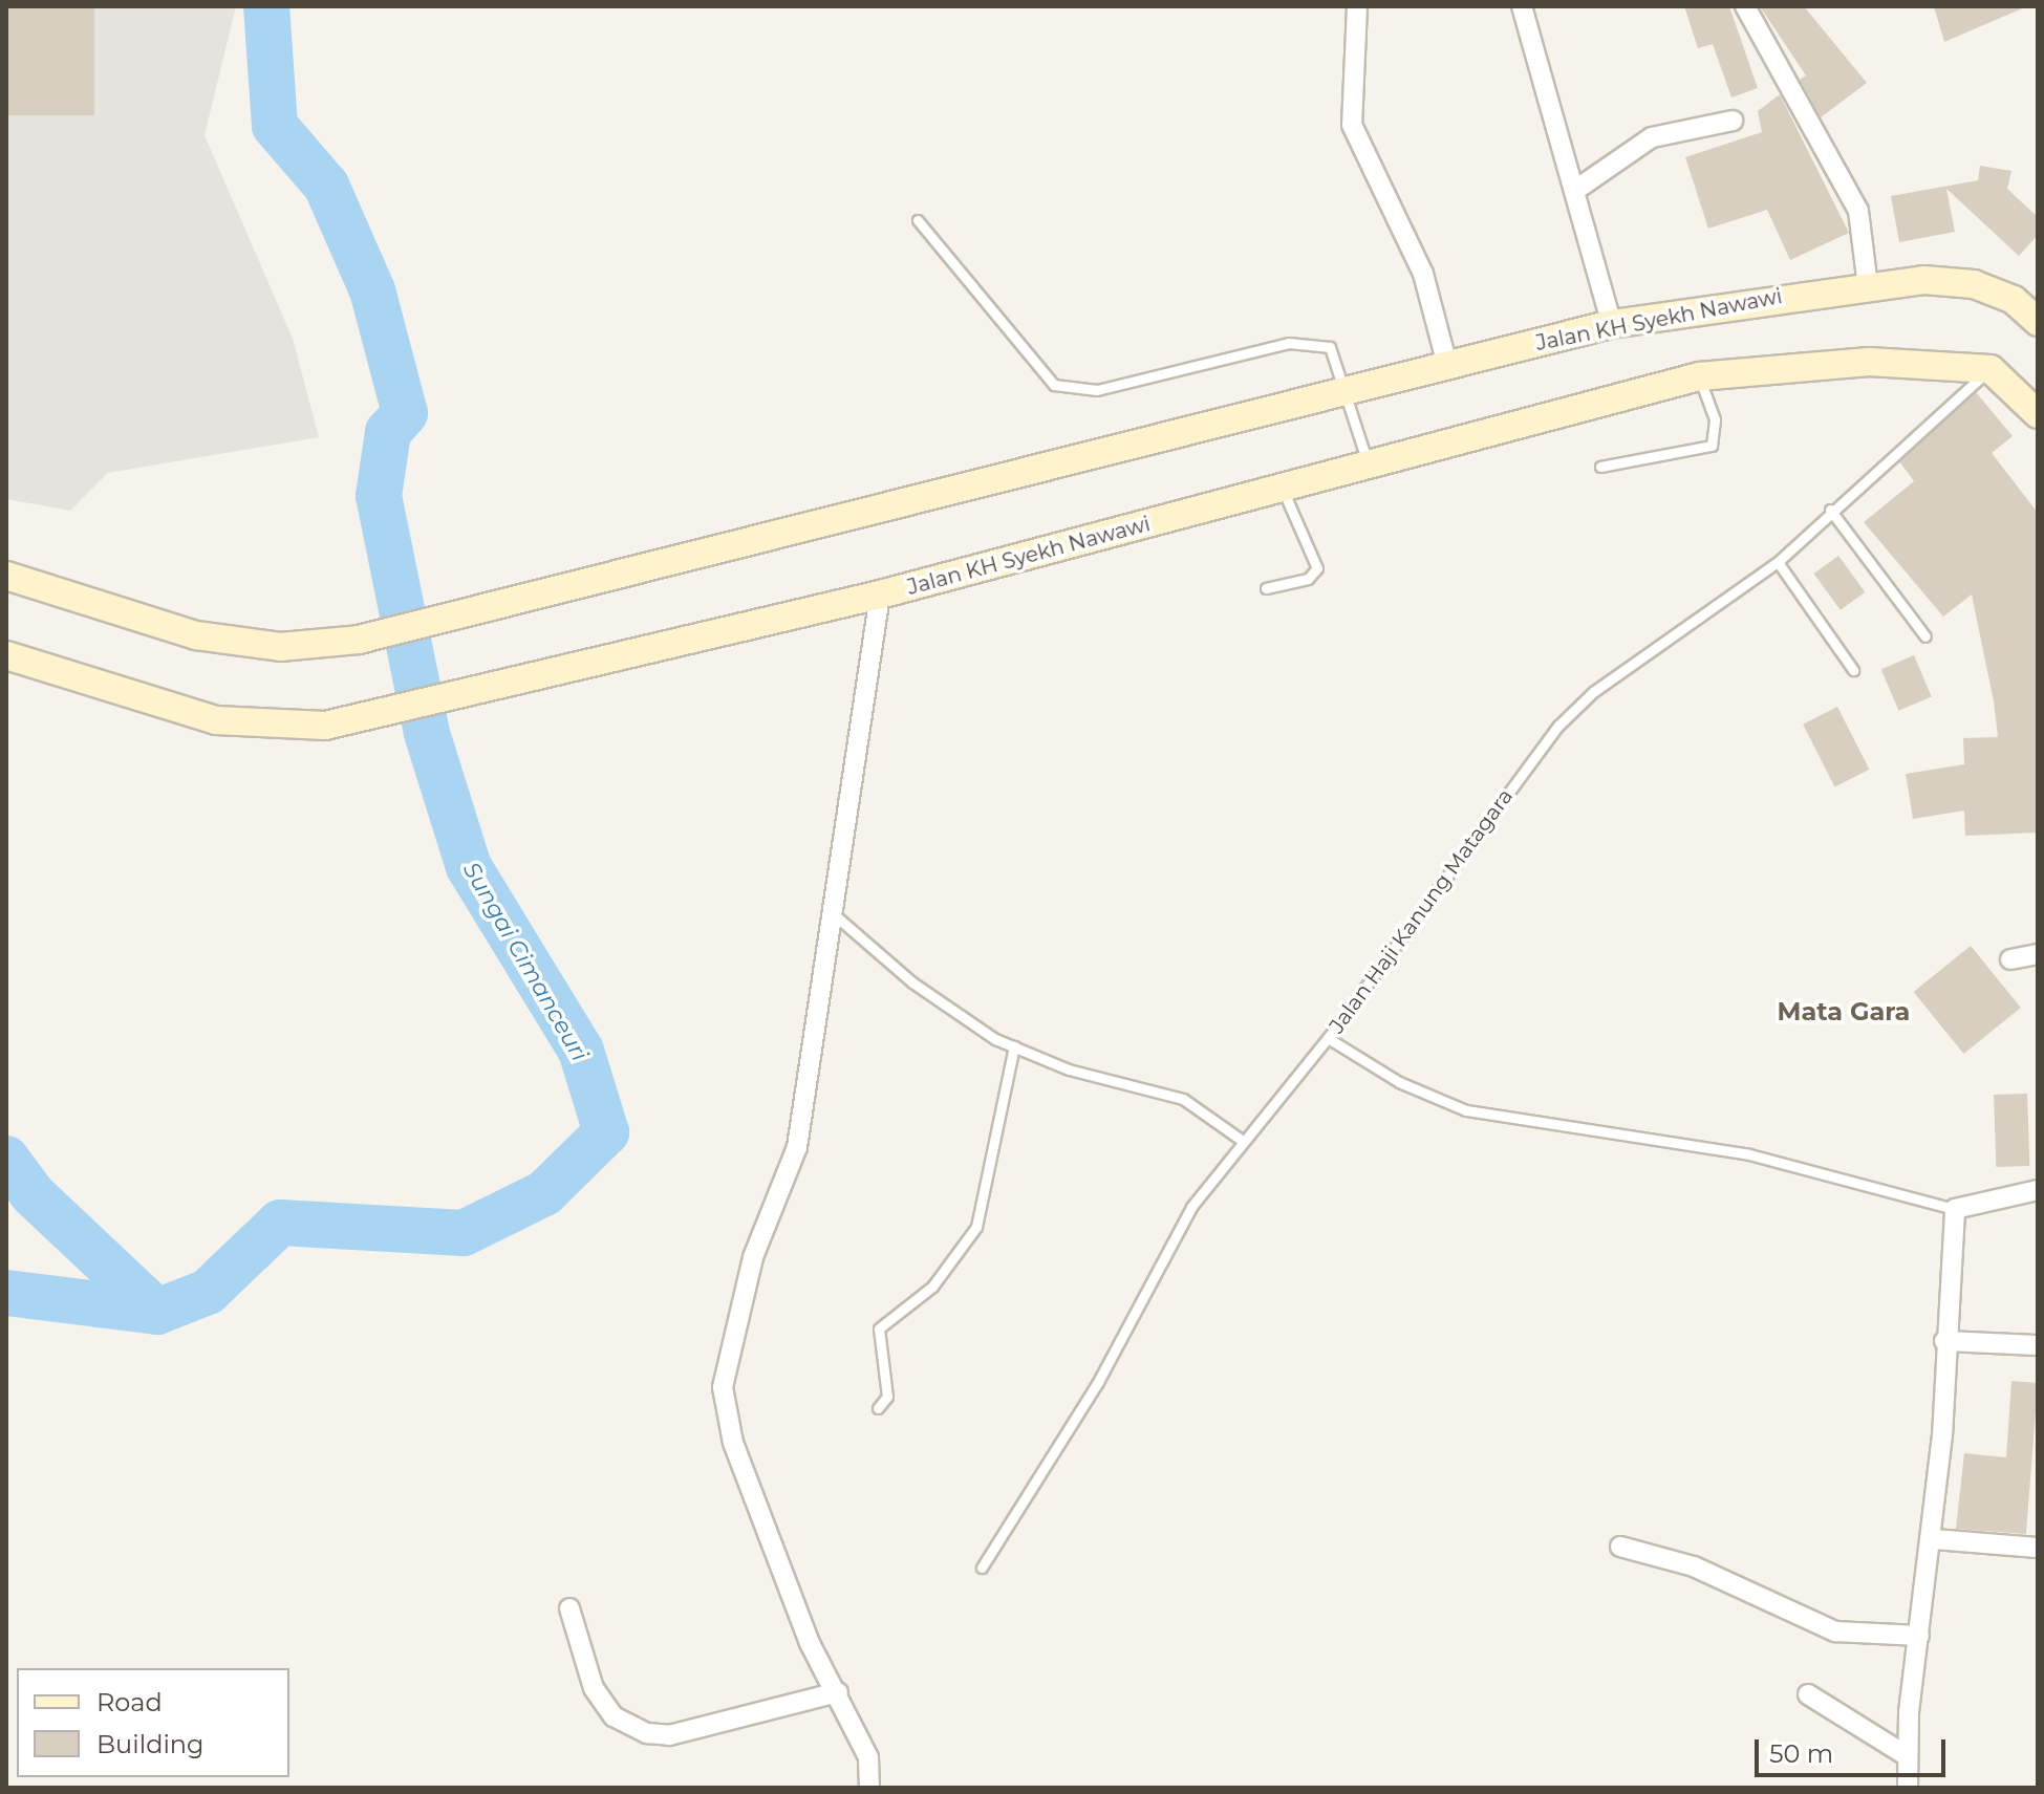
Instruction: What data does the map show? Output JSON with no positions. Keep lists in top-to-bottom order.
{
  "streets": {
    "main road": ["Jalan KH Syekh Nawawi"],
    "lane": ["Jalan Haji Kanung Matagara"]
  },
  "crossings": [
    ["Jalan KH Syekh Nawawi", "Jalan Haji Kanung Matagara"]
  ],
  "districts": ["Mata Gara"],
  "water": ["Sungai Cimanceuri"],
  "legend": ["Road", "Building"],
  "scale_bar": "50 m"
}
